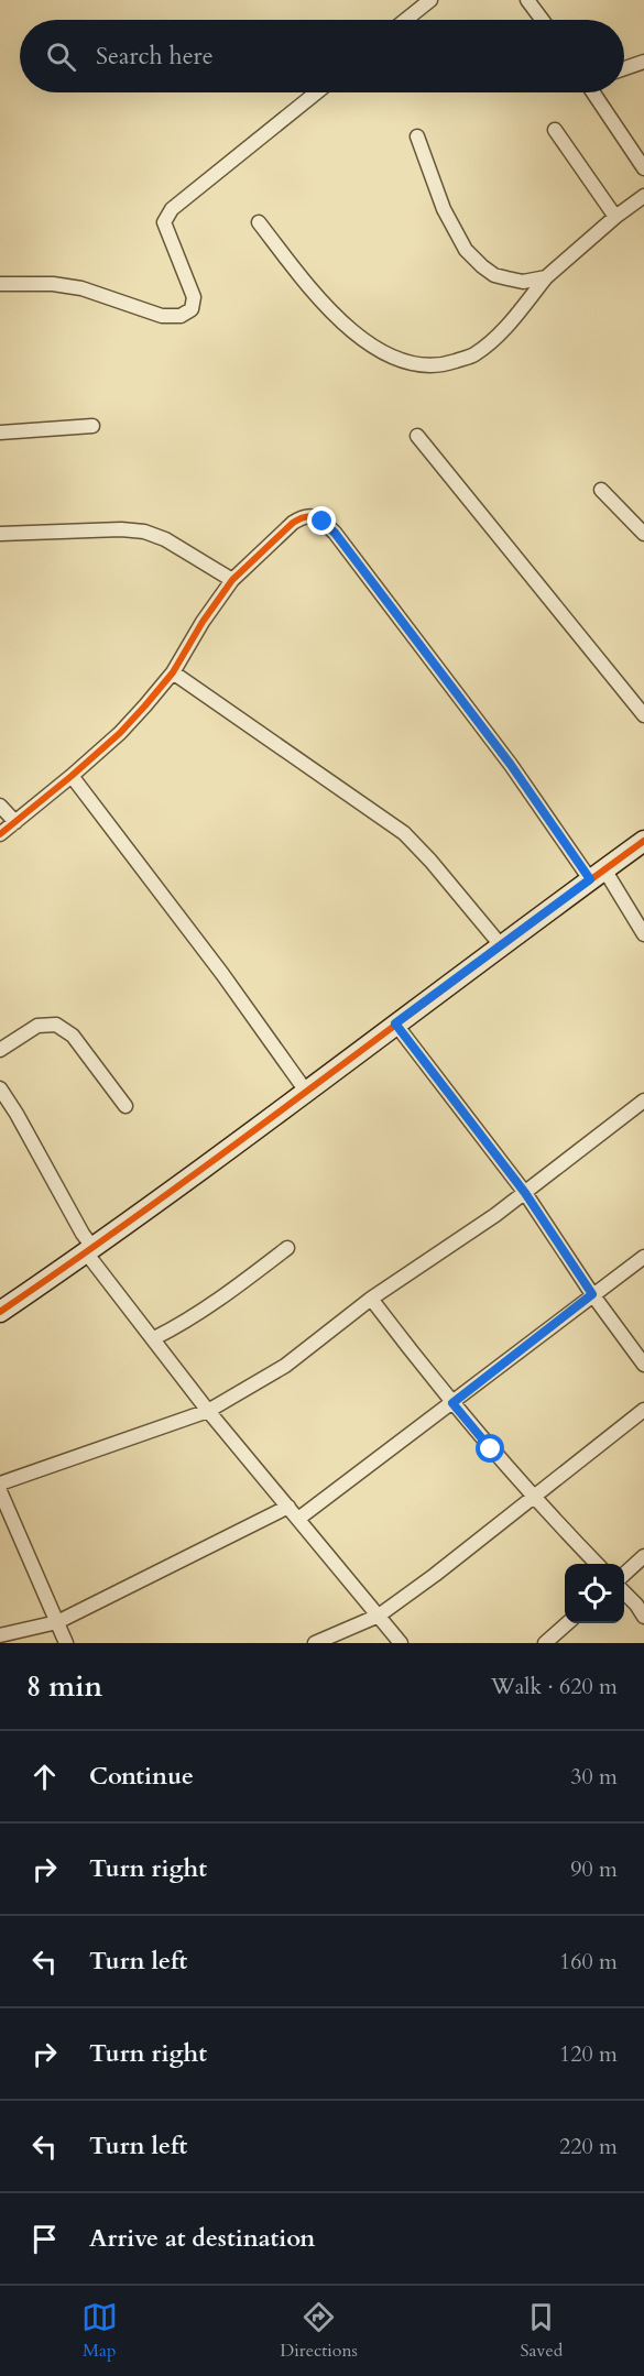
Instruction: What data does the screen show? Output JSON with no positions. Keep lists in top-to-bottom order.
{
  "page": {
    "search": "Search here",
    "heading": ["8 min", "Walk · 620 m"],
    "list": [
      ["Continue", "30 m"],
      ["Turn right", "90 m"],
      ["Turn left", "160 m"],
      ["Turn right", "120 m"],
      ["Turn left", "220 m"],
      "Arrive at destination"
    ],
    "nav": ["Map", "Directions", "Saved"]
  }
}
